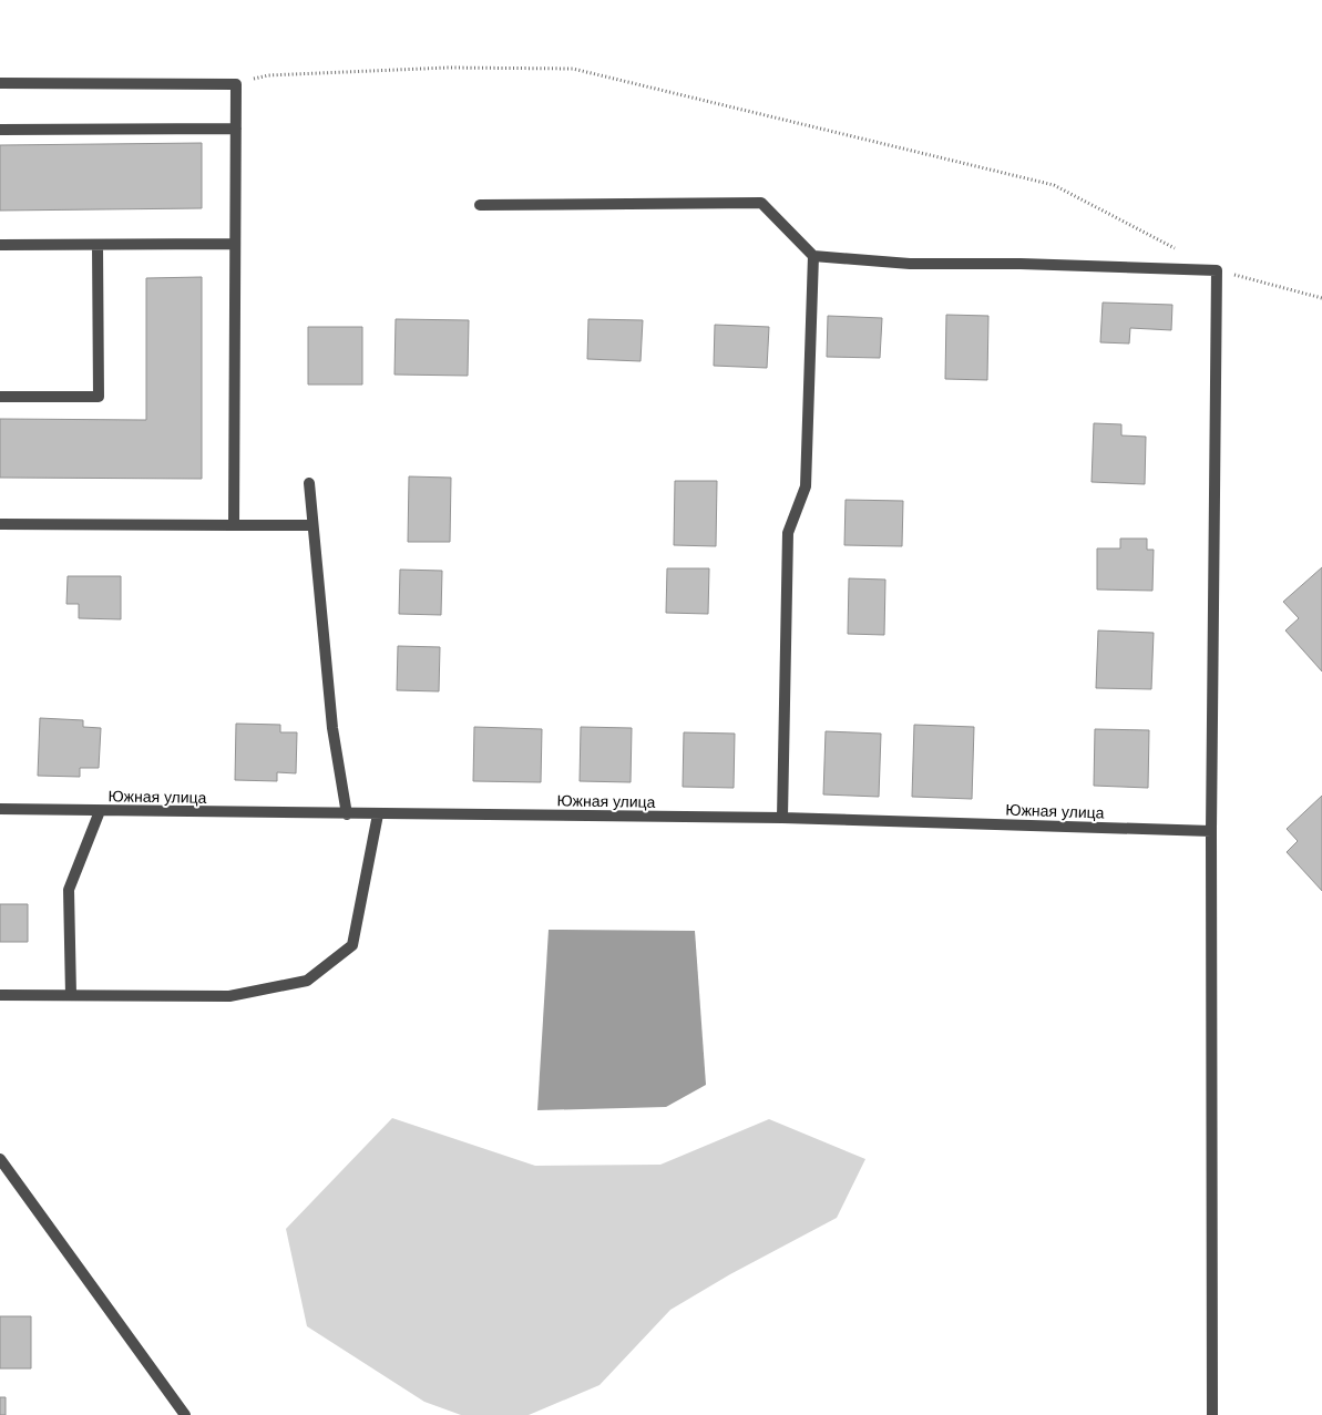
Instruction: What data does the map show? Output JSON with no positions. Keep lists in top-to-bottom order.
{
  "streets": {
    "street": ["Южная улица"]
  }
}
